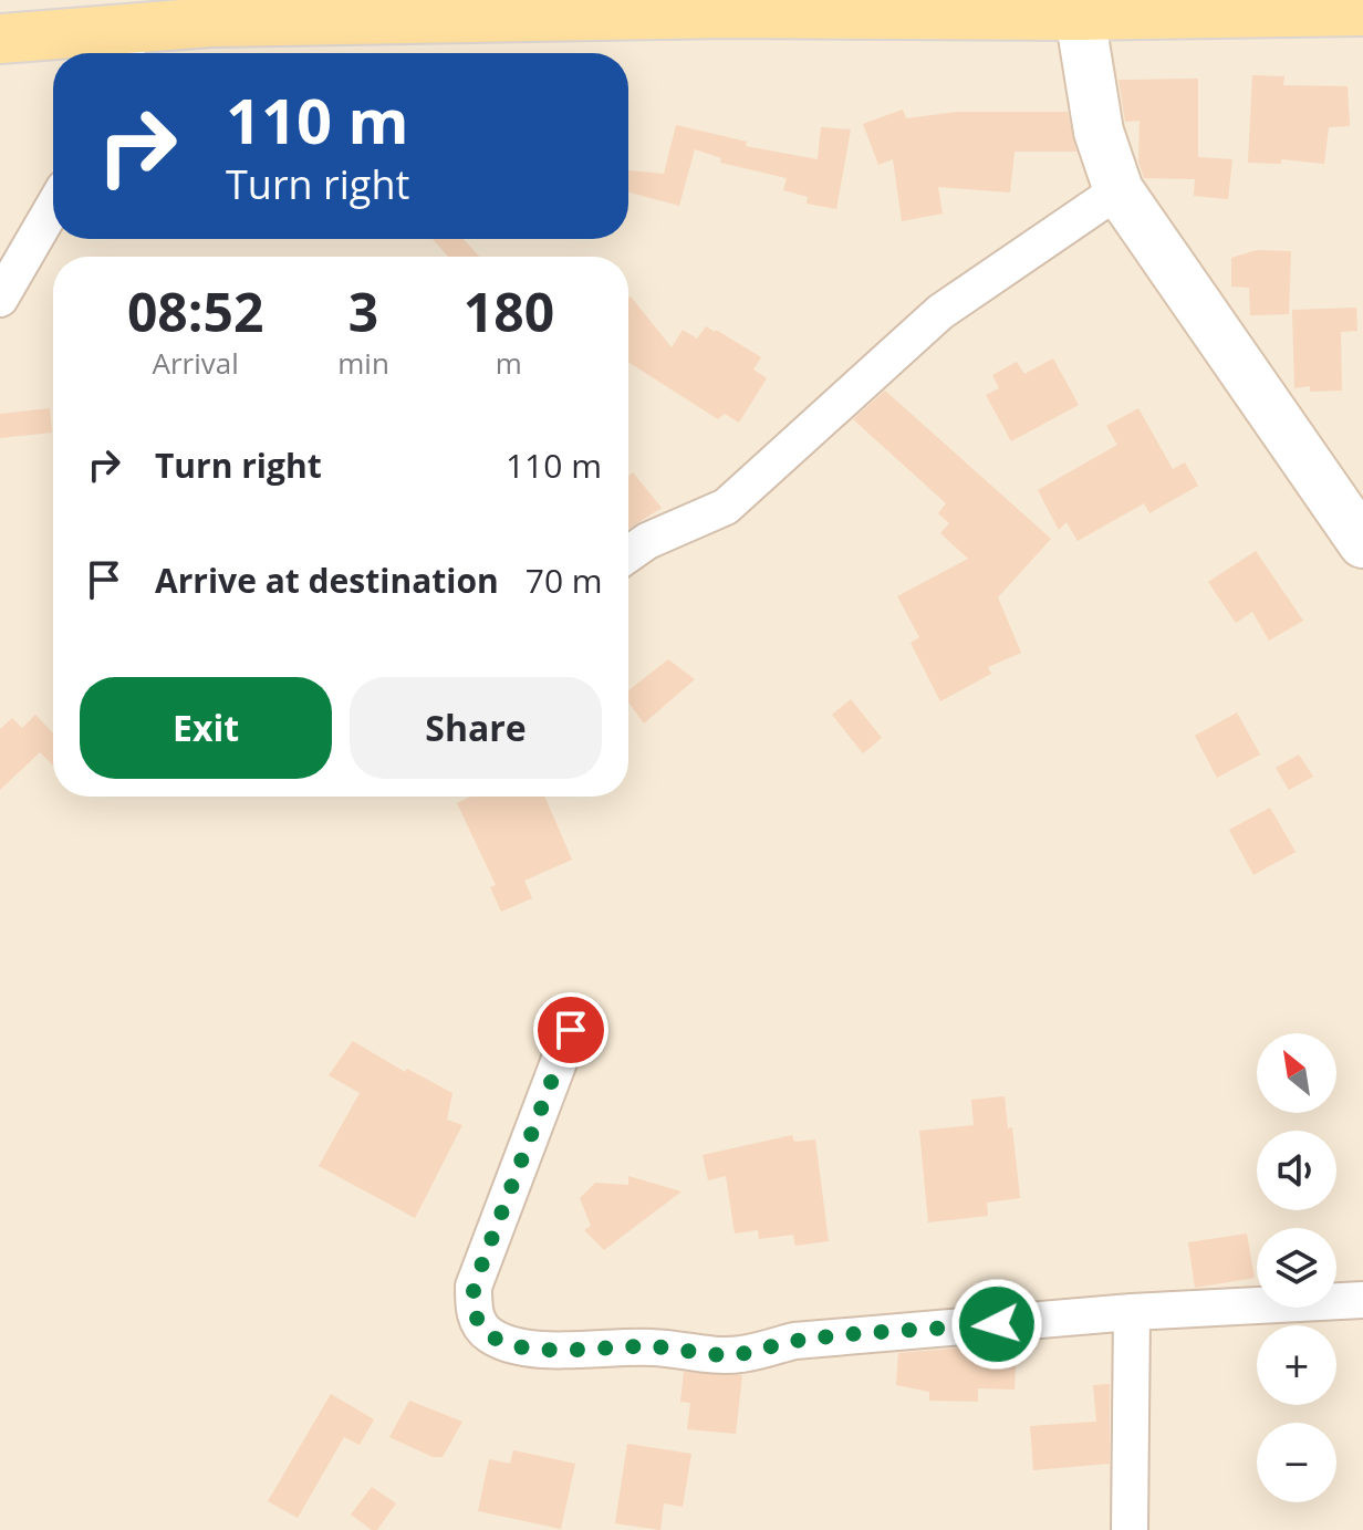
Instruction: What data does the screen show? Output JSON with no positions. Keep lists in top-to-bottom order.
{
  "north": "top left",
  "page": {
    "turn": ["110 m", "Turn right"],
    "eta": [
      "08:52",
      "Arrival",
      "3",
      "min",
      "180",
      "m"
    ],
    "list": [
      {
        "name": "Turn right",
        "value": "110 m"
      },
      {
        "name": "Arrive at destination",
        "value": "70 m"
      }
    ],
    "buttons": ["Exit", "Share"],
    "map_buttons": ["+", "−"]
  }
}
